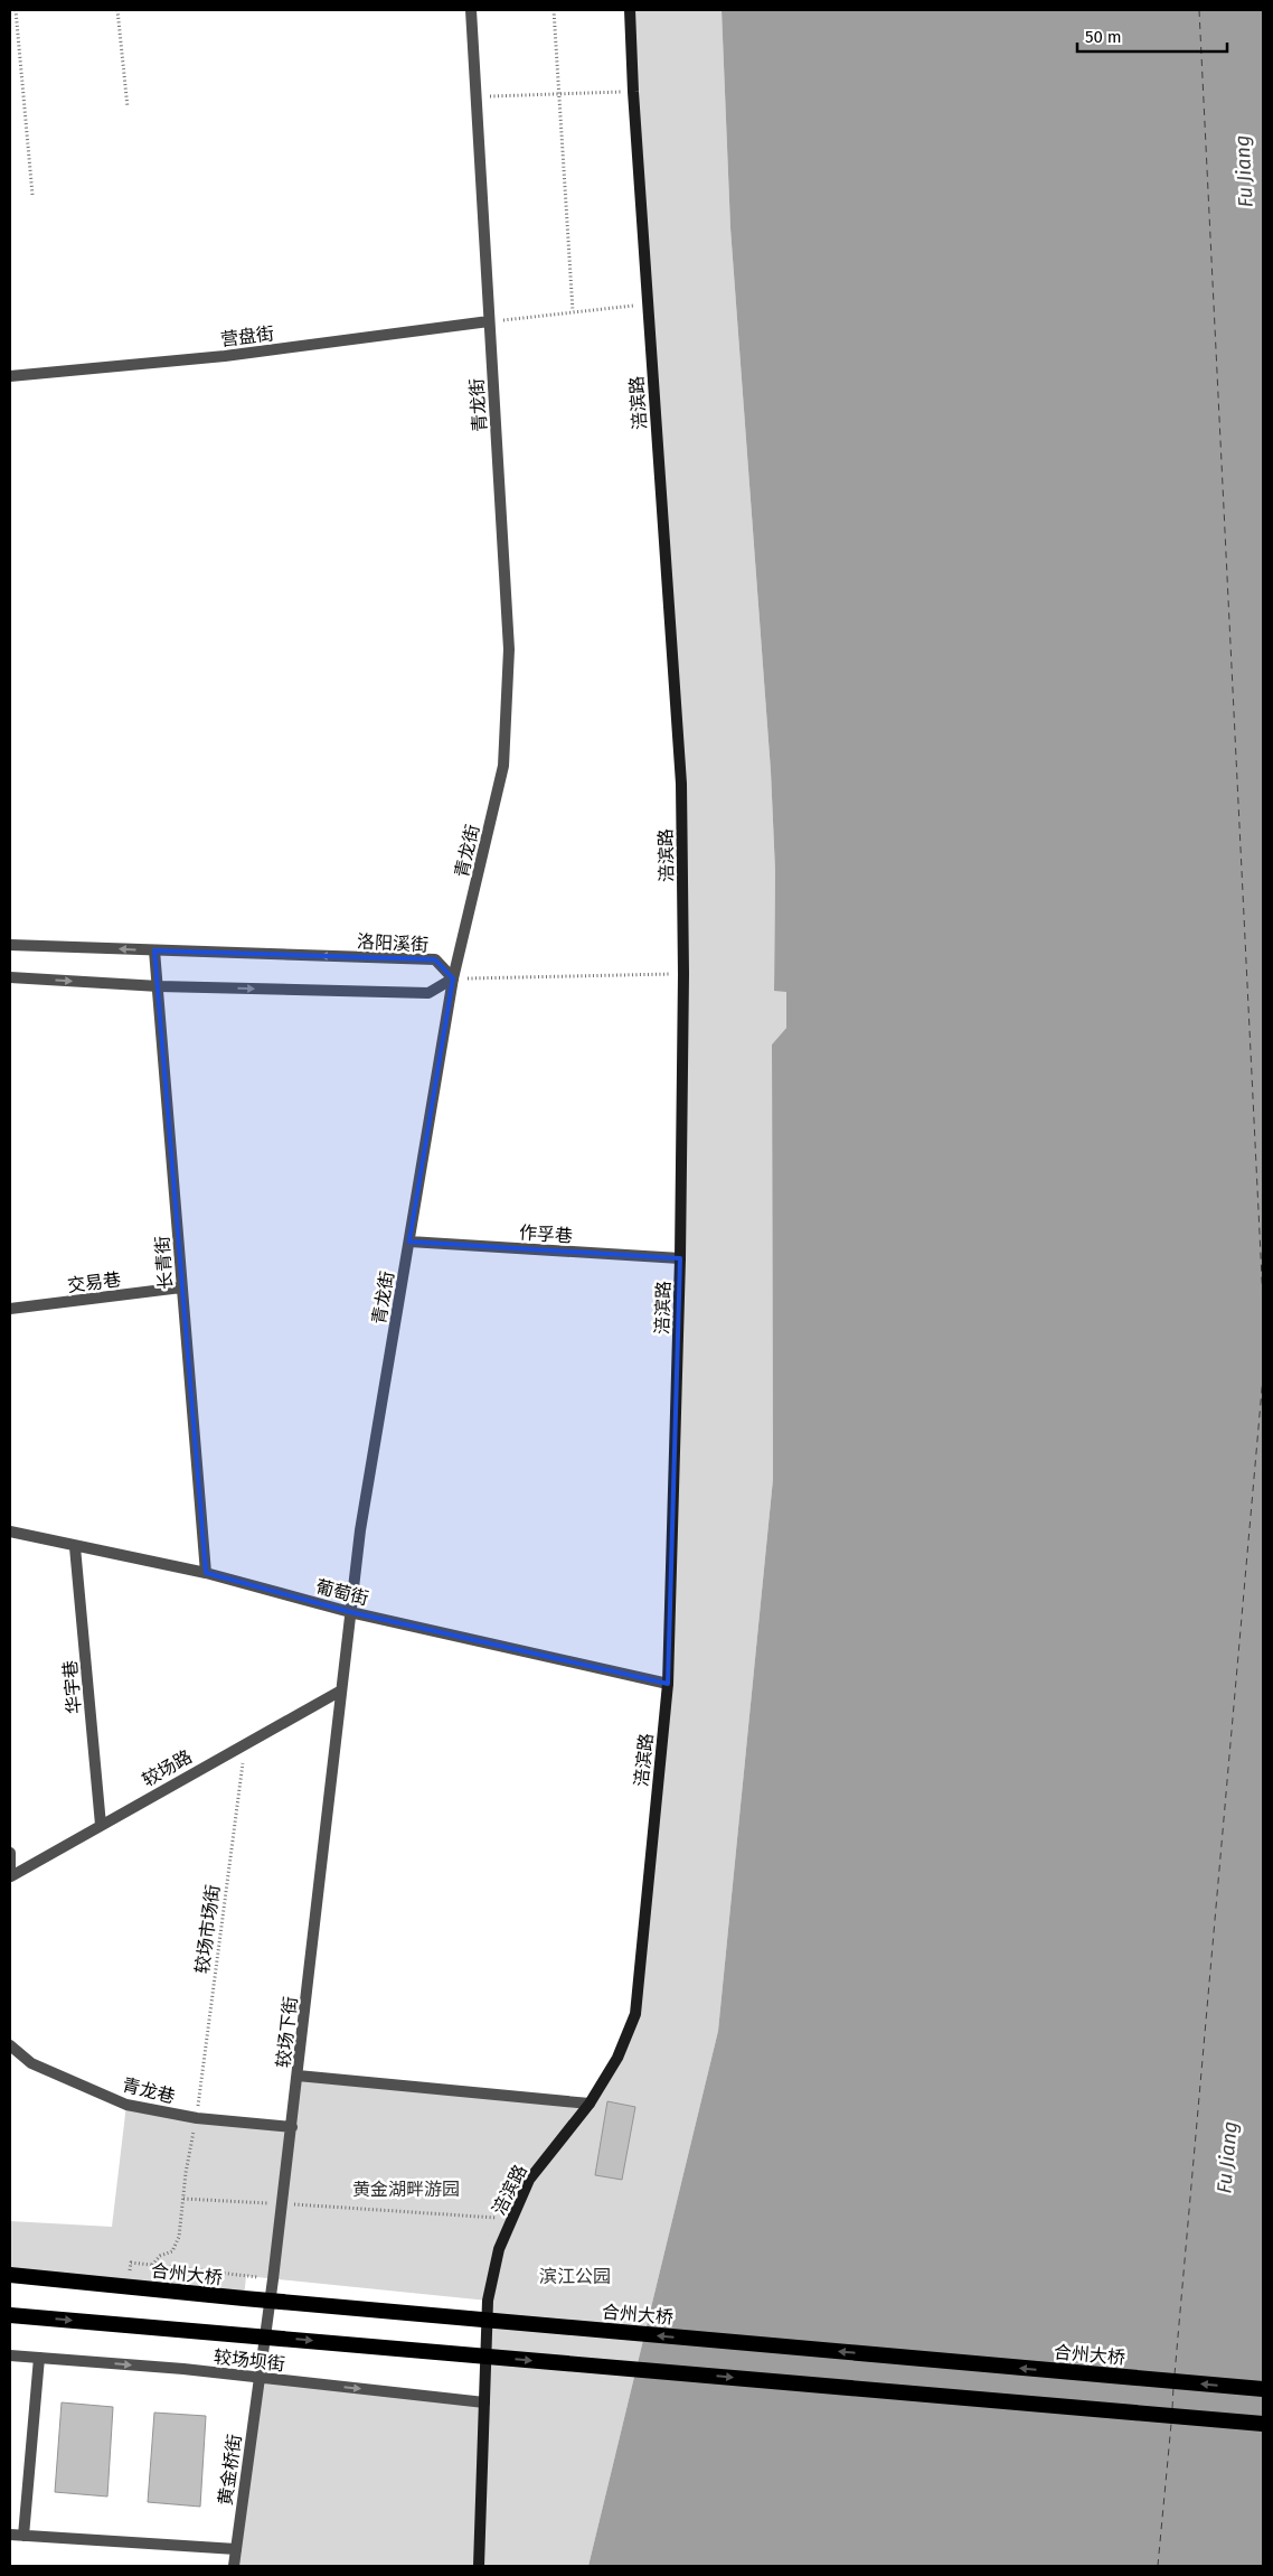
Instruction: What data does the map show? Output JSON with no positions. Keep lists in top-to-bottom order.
{
  "streets": {
    "highway": ["合州大桥"],
    "main road": ["涪滨路"],
    "street": [
      "营盘街",
      "青龙街",
      "洛阳溪街",
      "作孚巷",
      "长青街",
      "交易巷",
      "葡萄街",
      "华宇巷",
      "较场路",
      "较场下街",
      "青龙巷",
      "较场坝街",
      "黄金桥街"
    ],
    "path": ["较场市场街"]
  },
  "crossings": [
    ["营盘街", "青龙街"],
    ["涪滨路", "作孚巷"],
    ["涪滨路", "葡萄街"],
    ["涪滨路", "较场坝街"],
    ["青龙街", "洛阳溪街"],
    ["青龙街", "作孚巷"],
    ["青龙街", "葡萄街"],
    ["青龙街", "较场路"],
    ["青龙街", "较场下街"],
    ["洛阳溪街", "长青街"],
    ["长青街", "交易巷"],
    ["长青街", "葡萄街"],
    ["葡萄街", "华宇巷"],
    ["华宇巷", "较场路"],
    ["较场路", "较场市场街"],
    ["较场路", "较场下街"],
    ["较场市场街", "青龙巷"],
    ["较场下街", "青龙巷"],
    ["较场下街", "较场坝街"],
    ["较场下街", "黄金桥街"],
    ["较场坝街", "黄金桥街"]
  ],
  "one_way": ["较场坝街"],
  "water": ["Fu Jiang"],
  "parks": ["黄金湖畔游园", "滨江公园"],
  "scale_bar": "50 m"
}
